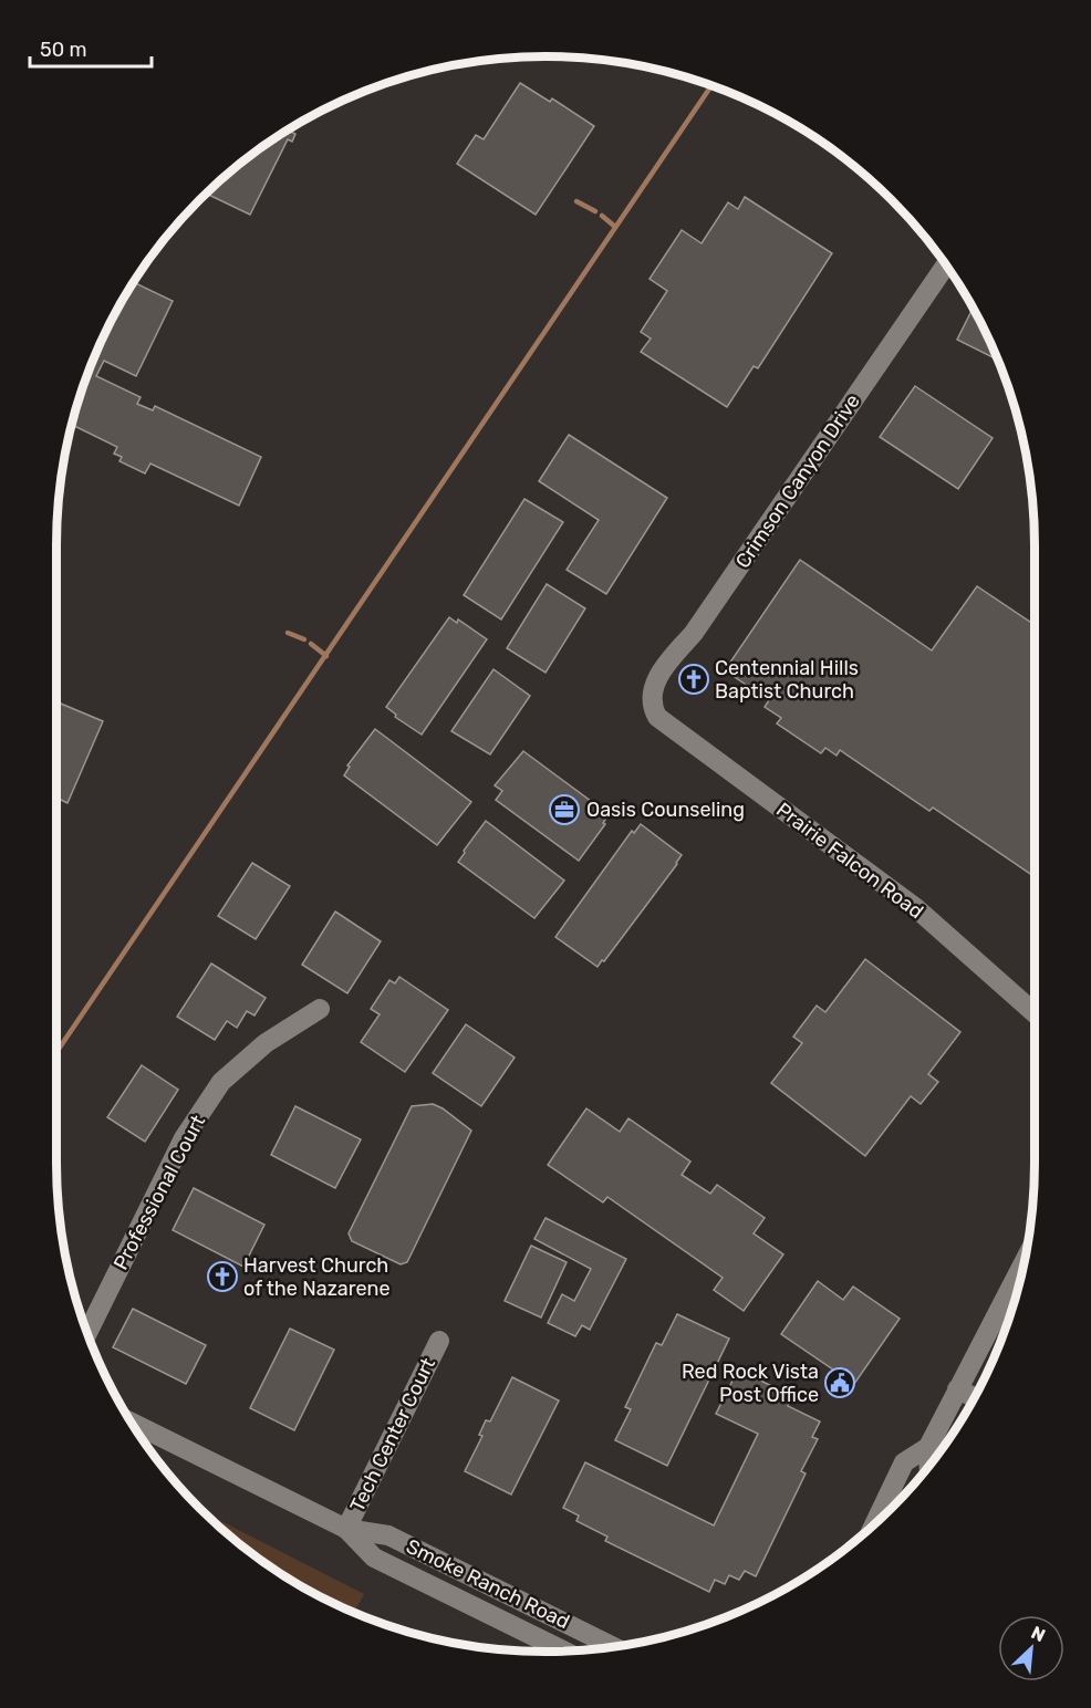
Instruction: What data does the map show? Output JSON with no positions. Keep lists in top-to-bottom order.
{
  "streets": {
    "street": [
      "Crimson Canyon Drive",
      "Prairie Falcon Road",
      "Professional Court",
      "Tech Center Court",
      "Smoke Ranch Road"
    ]
  },
  "crossings": [
    ["Crimson Canyon Drive", "Prairie Falcon Road"],
    ["Tech Center Court", "Smoke Ranch Road"]
  ],
  "places": {
    "church": ["Centennial Hills Baptist Church", "Harvest Church of the Nazarene"],
    "office": ["Oasis Counseling"],
    "public building": ["Red Rock Vista Post Office"]
  },
  "scale_bar": "50 m",
  "north": "top right"
}
